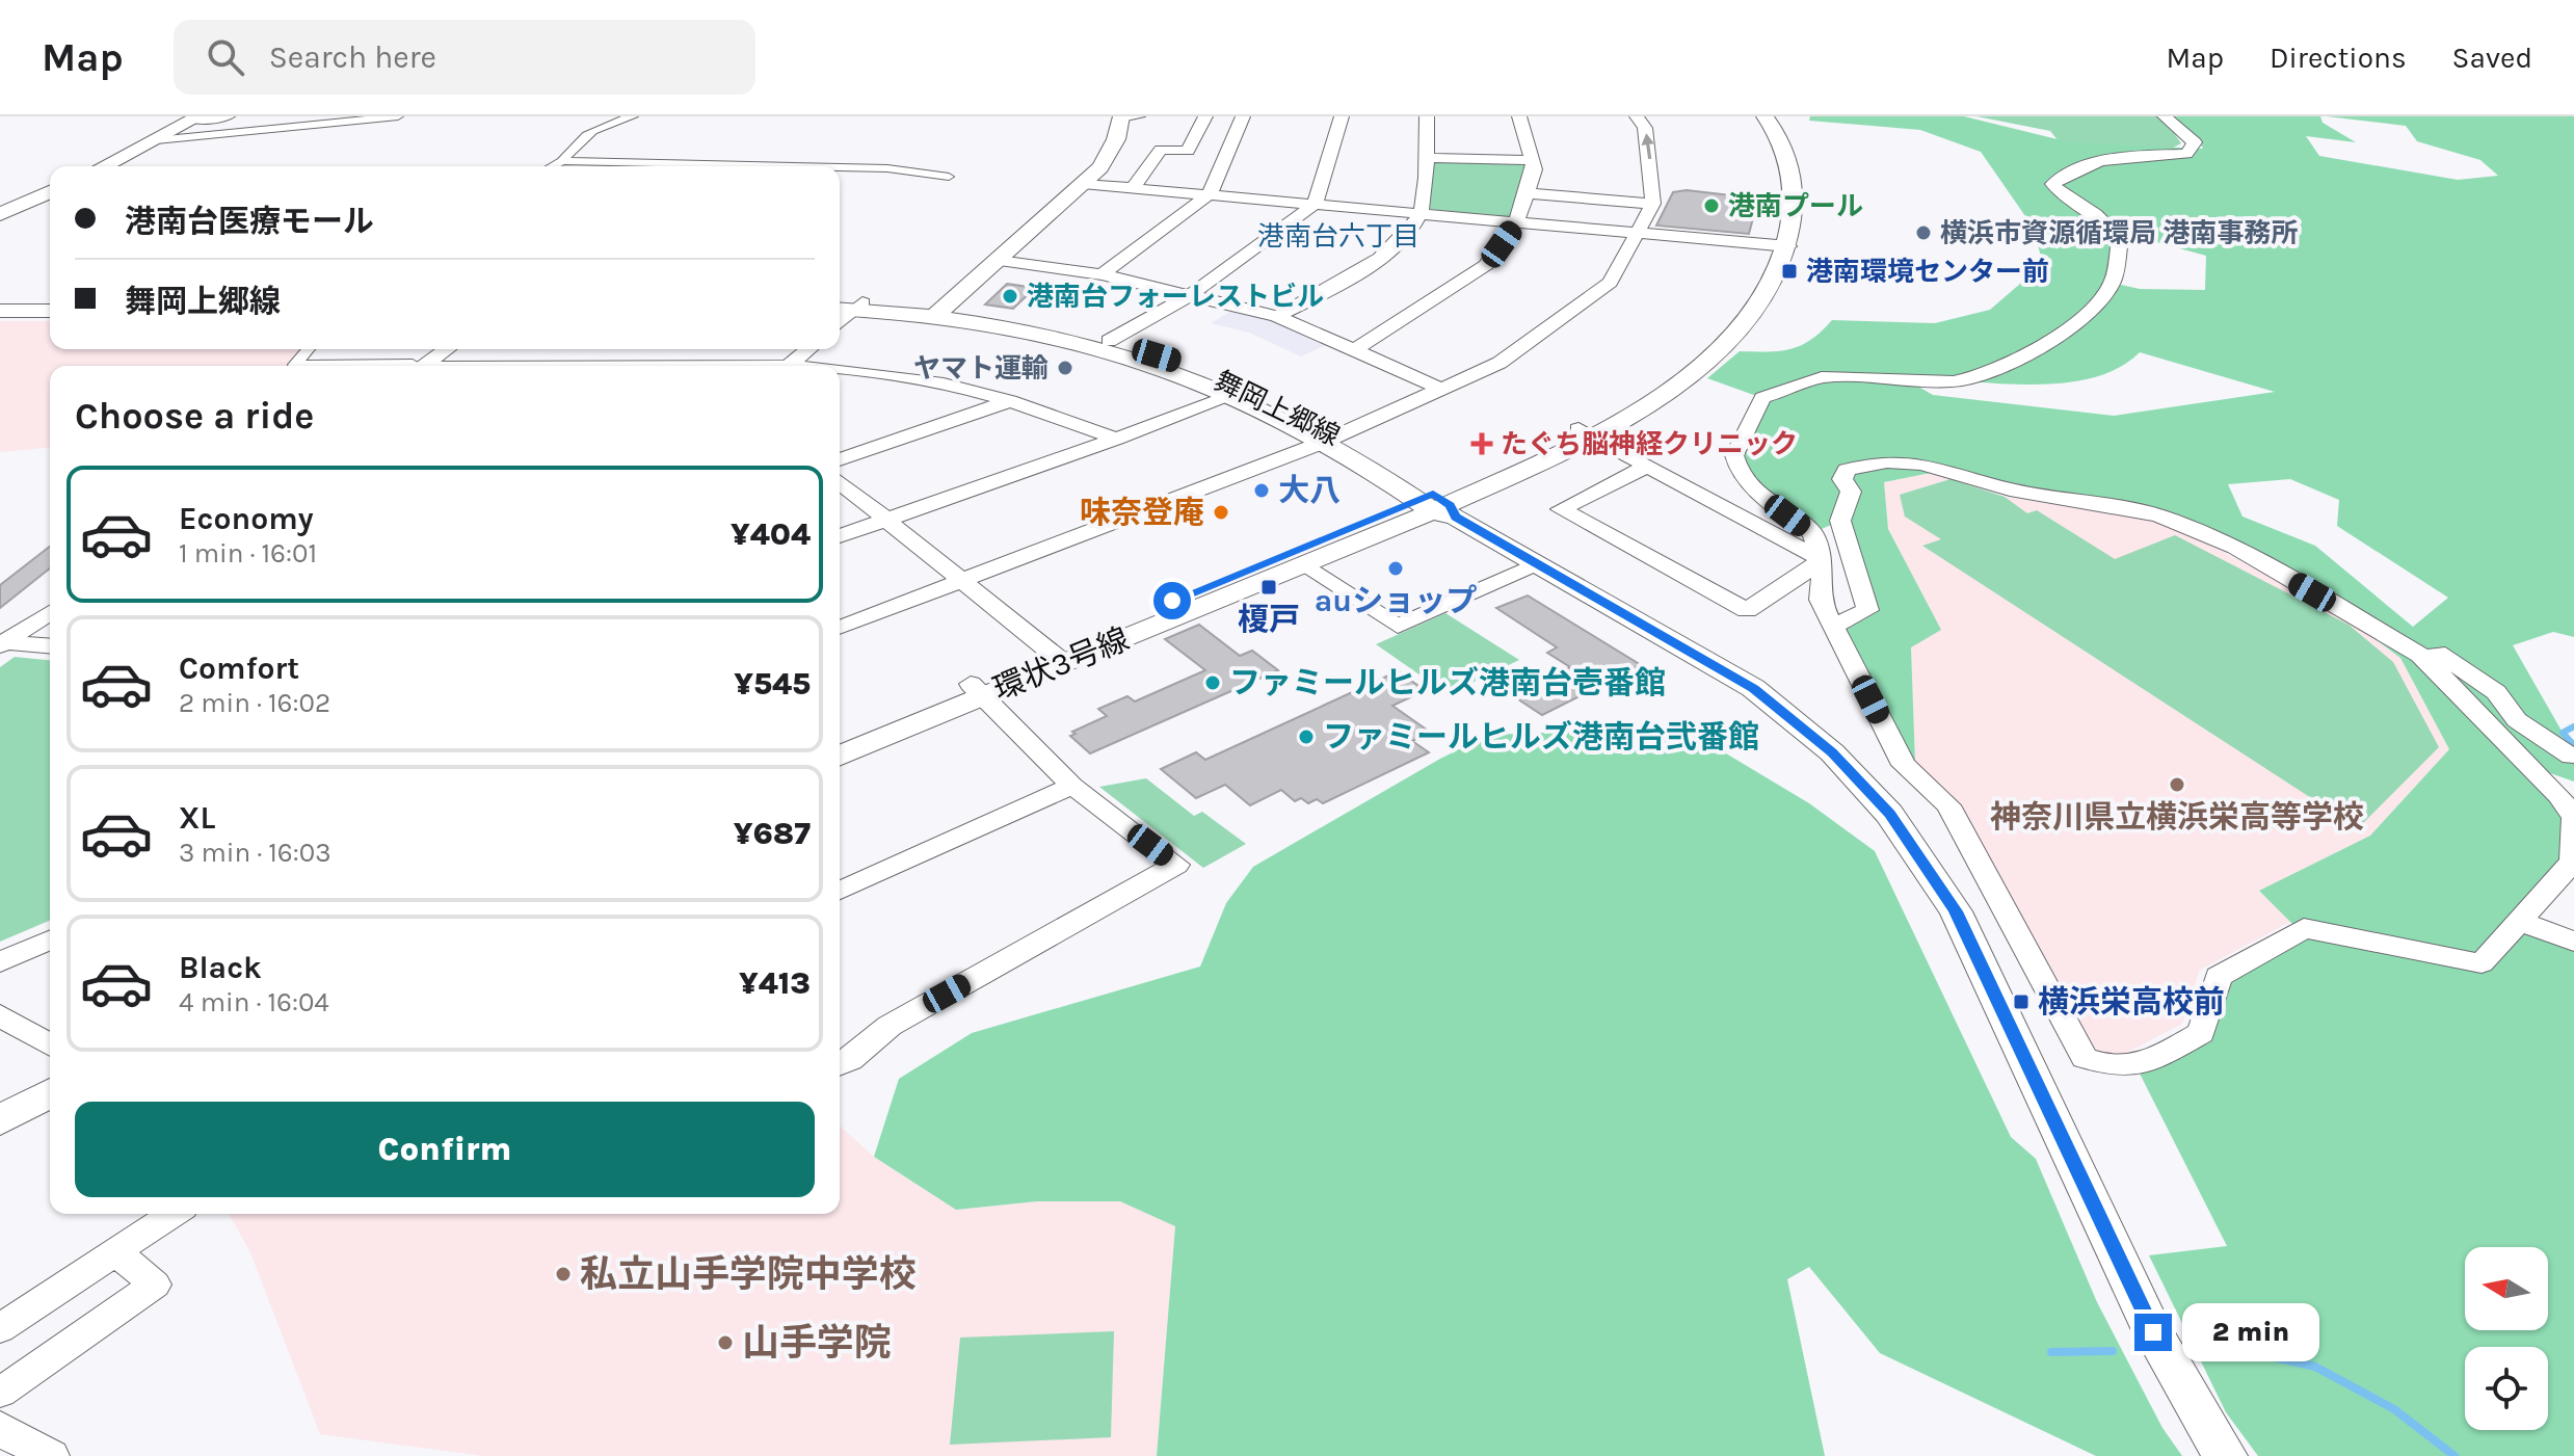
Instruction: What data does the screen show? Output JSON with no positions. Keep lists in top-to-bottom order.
{
  "streets": {
    "street": ["舞岡上郷線", "環状3号線"]
  },
  "crossings": [
    ["舞岡上郷線", "環状3号線"]
  ],
  "districts": ["港南台六丁目"],
  "places": {
    "other": [
      "港南プール",
      "横浜市資源循環局 港南事務所",
      "港南台フォーレストビル",
      "ヤマト運輸",
      "大八",
      "味奈登庵",
      "auショップ",
      "ファミールヒルズ港南台壱番館",
      "ファミールヒルズ港南台弐番館",
      "神奈川県立横浜栄高等学校",
      "私立山手学院中学校",
      "山手学院"
    ],
    "transit": ["港南環境センター前", "榎戸", "横浜栄高校前"],
    "health": ["たぐち脳神経クリニック"]
  },
  "north": "left",
  "page": {
    "header": "Map",
    "search": "Search here",
    "nav": ["Map", "Directions", "Saved"],
    "banner": ["港南台医療モール", "舞岡上郷線"],
    "heading": "Choose a ride",
    "list": [
      {
        "name": "Economy",
        "note": "1 min · 16:01",
        "value": "¥404"
      },
      {
        "name": "Comfort",
        "note": "2 min · 16:02",
        "value": "¥545"
      },
      {
        "name": "XL",
        "note": "3 min · 16:03",
        "value": "¥687"
      },
      {
        "name": "Black",
        "note": "4 min · 16:04",
        "value": "¥413"
      }
    ],
    "buttons": "Confirm",
    "bubble": "2 min"
  }
}
